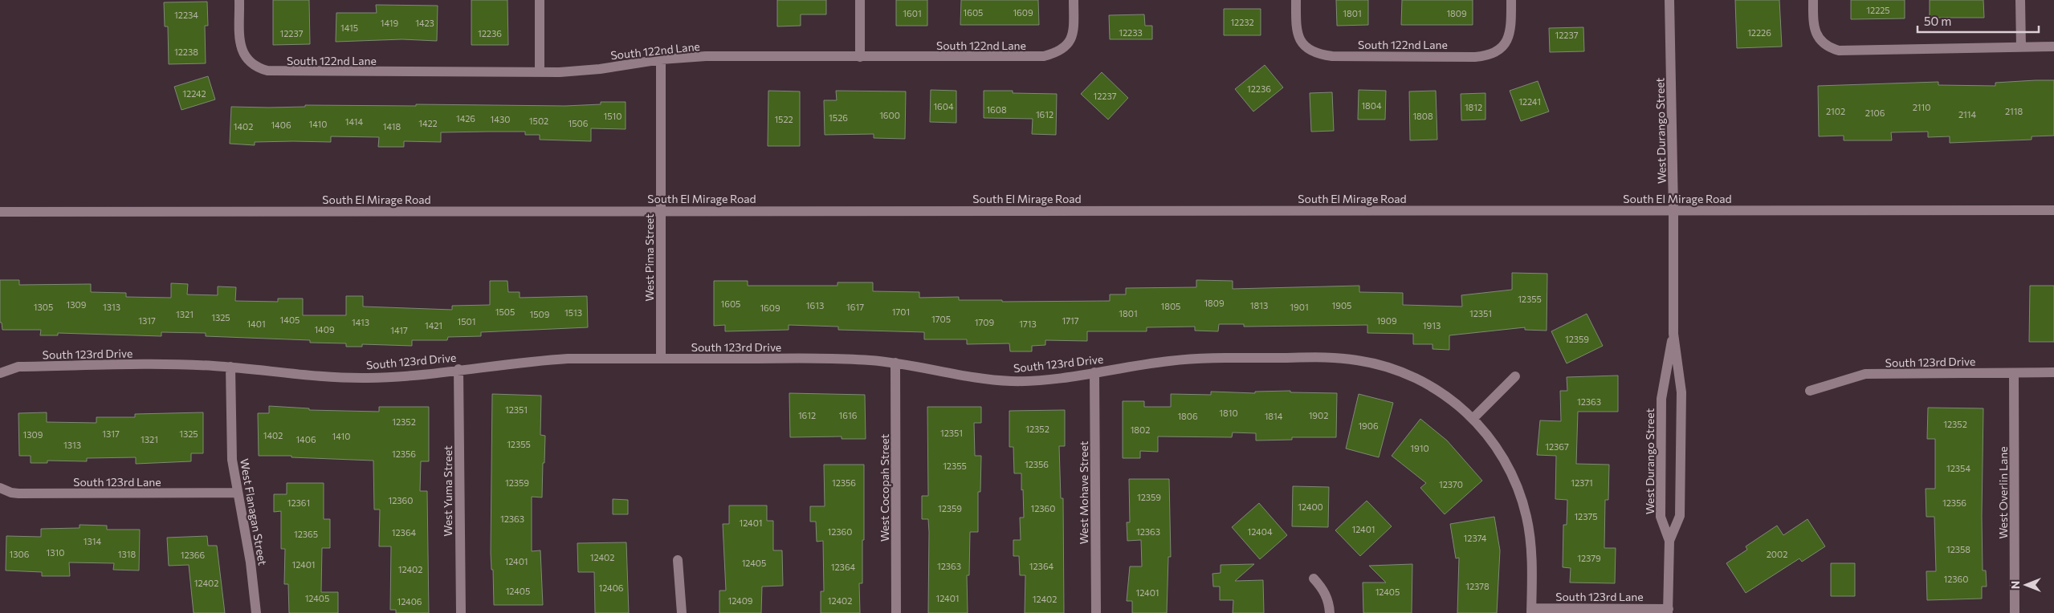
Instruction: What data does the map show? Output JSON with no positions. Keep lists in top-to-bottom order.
{
  "streets": {
    "street": [
      "South 122nd Lane",
      "West Durango Street",
      "South El Mirage Road",
      "West Pima Street",
      "South 123rd Drive",
      "South 123rd Lane",
      "West Cocopah Street",
      "West Yuma Street",
      "West Mohave Street",
      "West Overlin Lane",
      "West Flanagan Street"
    ]
  },
  "crossings": [
    ["South 122nd Lane", "West Pima Street"],
    ["West Durango Street", "South El Mirage Road"],
    ["West Durango Street", "South 123rd Lane"],
    ["South El Mirage Road", "West Pima Street"],
    ["West Pima Street", "South 123rd Drive"],
    ["South 123rd Drive", "South 123rd Lane"],
    ["South 123rd Drive", "West Cocopah Street"],
    ["South 123rd Drive", "West Yuma Street"],
    ["South 123rd Drive", "West Mohave Street"],
    ["South 123rd Drive", "West Overlin Lane"],
    ["South 123rd Drive", "West Flanagan Street"],
    ["South 123rd Lane", "West Flanagan Street"]
  ],
  "house_numbers": [
    "12225",
    "1605",
    "1609",
    "1601",
    "1801",
    "1809",
    "12234",
    "12232",
    "1419",
    "1423",
    "1415",
    "12233",
    "12226",
    "12237",
    "12236",
    "12237",
    "12238",
    "12236",
    "12242",
    "12237",
    "12241",
    "1804",
    "1604",
    "1812",
    "2110",
    "1608",
    "2102",
    "2118",
    "2106",
    "1612",
    "2114",
    "1600",
    "1510",
    "1808",
    "1526",
    "1426",
    "1430",
    "1522",
    "1502",
    "1414",
    "1422",
    "1506",
    "1410",
    "1406",
    "1402",
    "1418",
    "12355",
    "1809",
    "1605",
    "1309",
    "1613",
    "1813",
    "1905",
    "1805",
    "1305",
    "1313",
    "1617",
    "1901",
    "1609",
    "1505",
    "1701",
    "1513",
    "1801",
    "12351",
    "1321",
    "1509",
    "1325",
    "1705",
    "1405",
    "1317",
    "1717",
    "1909",
    "1501",
    "1413",
    "1709",
    "1401",
    "1713",
    "1421",
    "1913",
    "1409",
    "1417",
    "12359",
    "12363",
    "12351",
    "1810",
    "1612",
    "1616",
    "1902",
    "1806",
    "1814",
    "12352",
    "12352",
    "1906",
    "12352",
    "1802",
    "12351",
    "1317",
    "1325",
    "1309",
    "1402",
    "1410",
    "1321",
    "1406",
    "12355",
    "1313",
    "12367",
    "1910",
    "12356",
    "12356",
    "12355",
    "12354",
    "12359",
    "12356",
    "12371",
    "12370",
    "12359",
    "12360",
    "12361",
    "12356",
    "12400",
    "12359",
    "12360",
    "12375",
    "12363",
    "12401",
    "12401",
    "12360",
    "12363",
    "12404",
    "12364",
    "12365",
    "12374",
    "1314",
    "12358",
    "1310",
    "1306",
    "1318",
    "2002",
    "12366",
    "12402",
    "12379",
    "12401",
    "12405",
    "12401",
    "12363",
    "12364",
    "12364",
    "12402",
    "12360",
    "12402",
    "12378",
    "12406",
    "12405",
    "12405",
    "12401",
    "12405",
    "12401",
    "12402",
    "12409",
    "12402",
    "12406"
  ],
  "scale_bar": "50 m",
  "north": "left"
}
